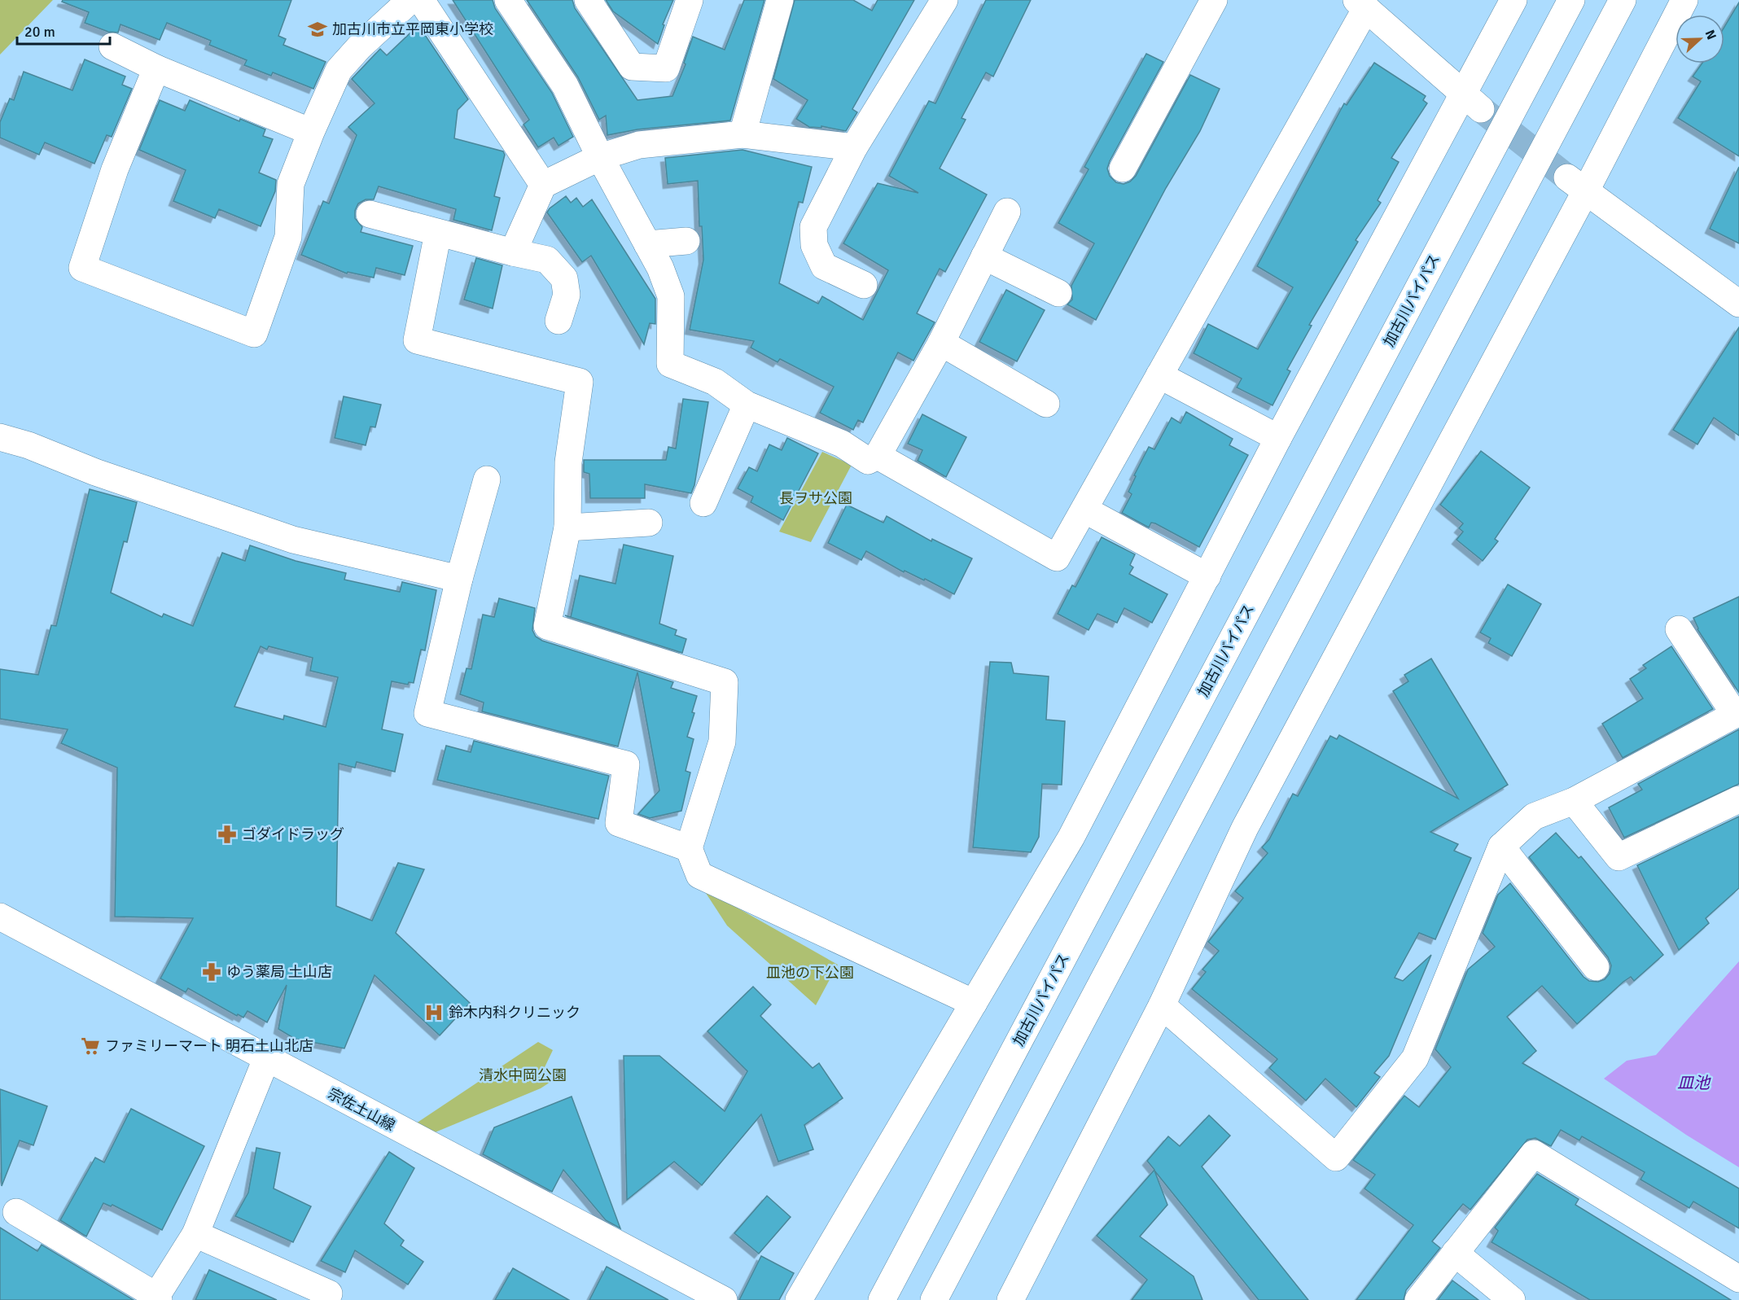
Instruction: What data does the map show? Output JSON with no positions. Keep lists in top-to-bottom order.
{
  "streets": {
    "main road": ["加古川バイパス", "宗佐土山線"]
  },
  "water": ["皿池"],
  "parks": ["長ヲサ公園", "皿池の下公園", "清水中岡公園"],
  "places": {
    "school or university": ["加古川市立平岡東小学校"],
    "pharmacy": ["ゴダイドラッグ", "ゆう薬局 土山店"],
    "hospital": ["鈴木内科クリニック"],
    "supermarket": ["ファミリーマート 明石土山北店"]
  },
  "scale_bar": "20 m",
  "north": "right"
}
